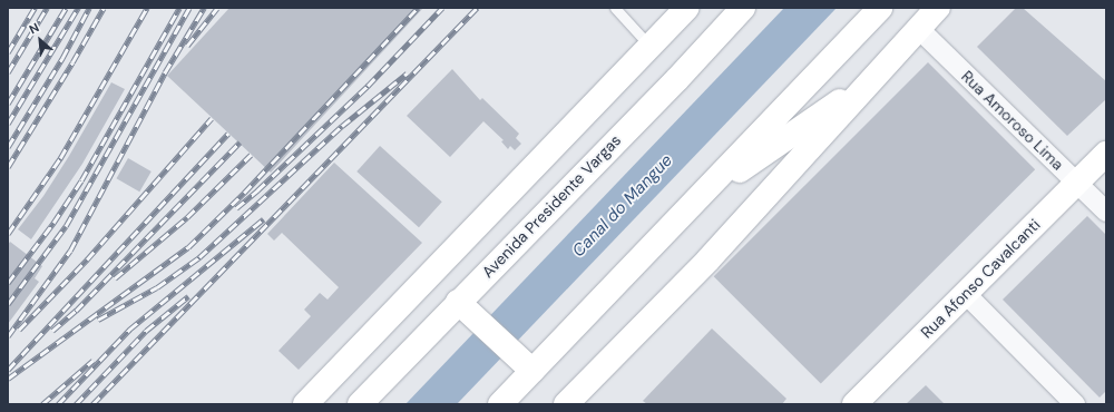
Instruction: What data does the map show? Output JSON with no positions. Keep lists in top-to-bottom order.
{
  "streets": {
    "main road": ["Avenida Presidente Vargas", "Rua Afonso Cavalcanti"],
    "street": ["Rua Amoroso Lima"]
  },
  "crossings": [
    ["Rua Amoroso Lima", "Rua Afonso Cavalcanti"]
  ],
  "water": ["Canal do Mangue"],
  "north": "top left"
}
